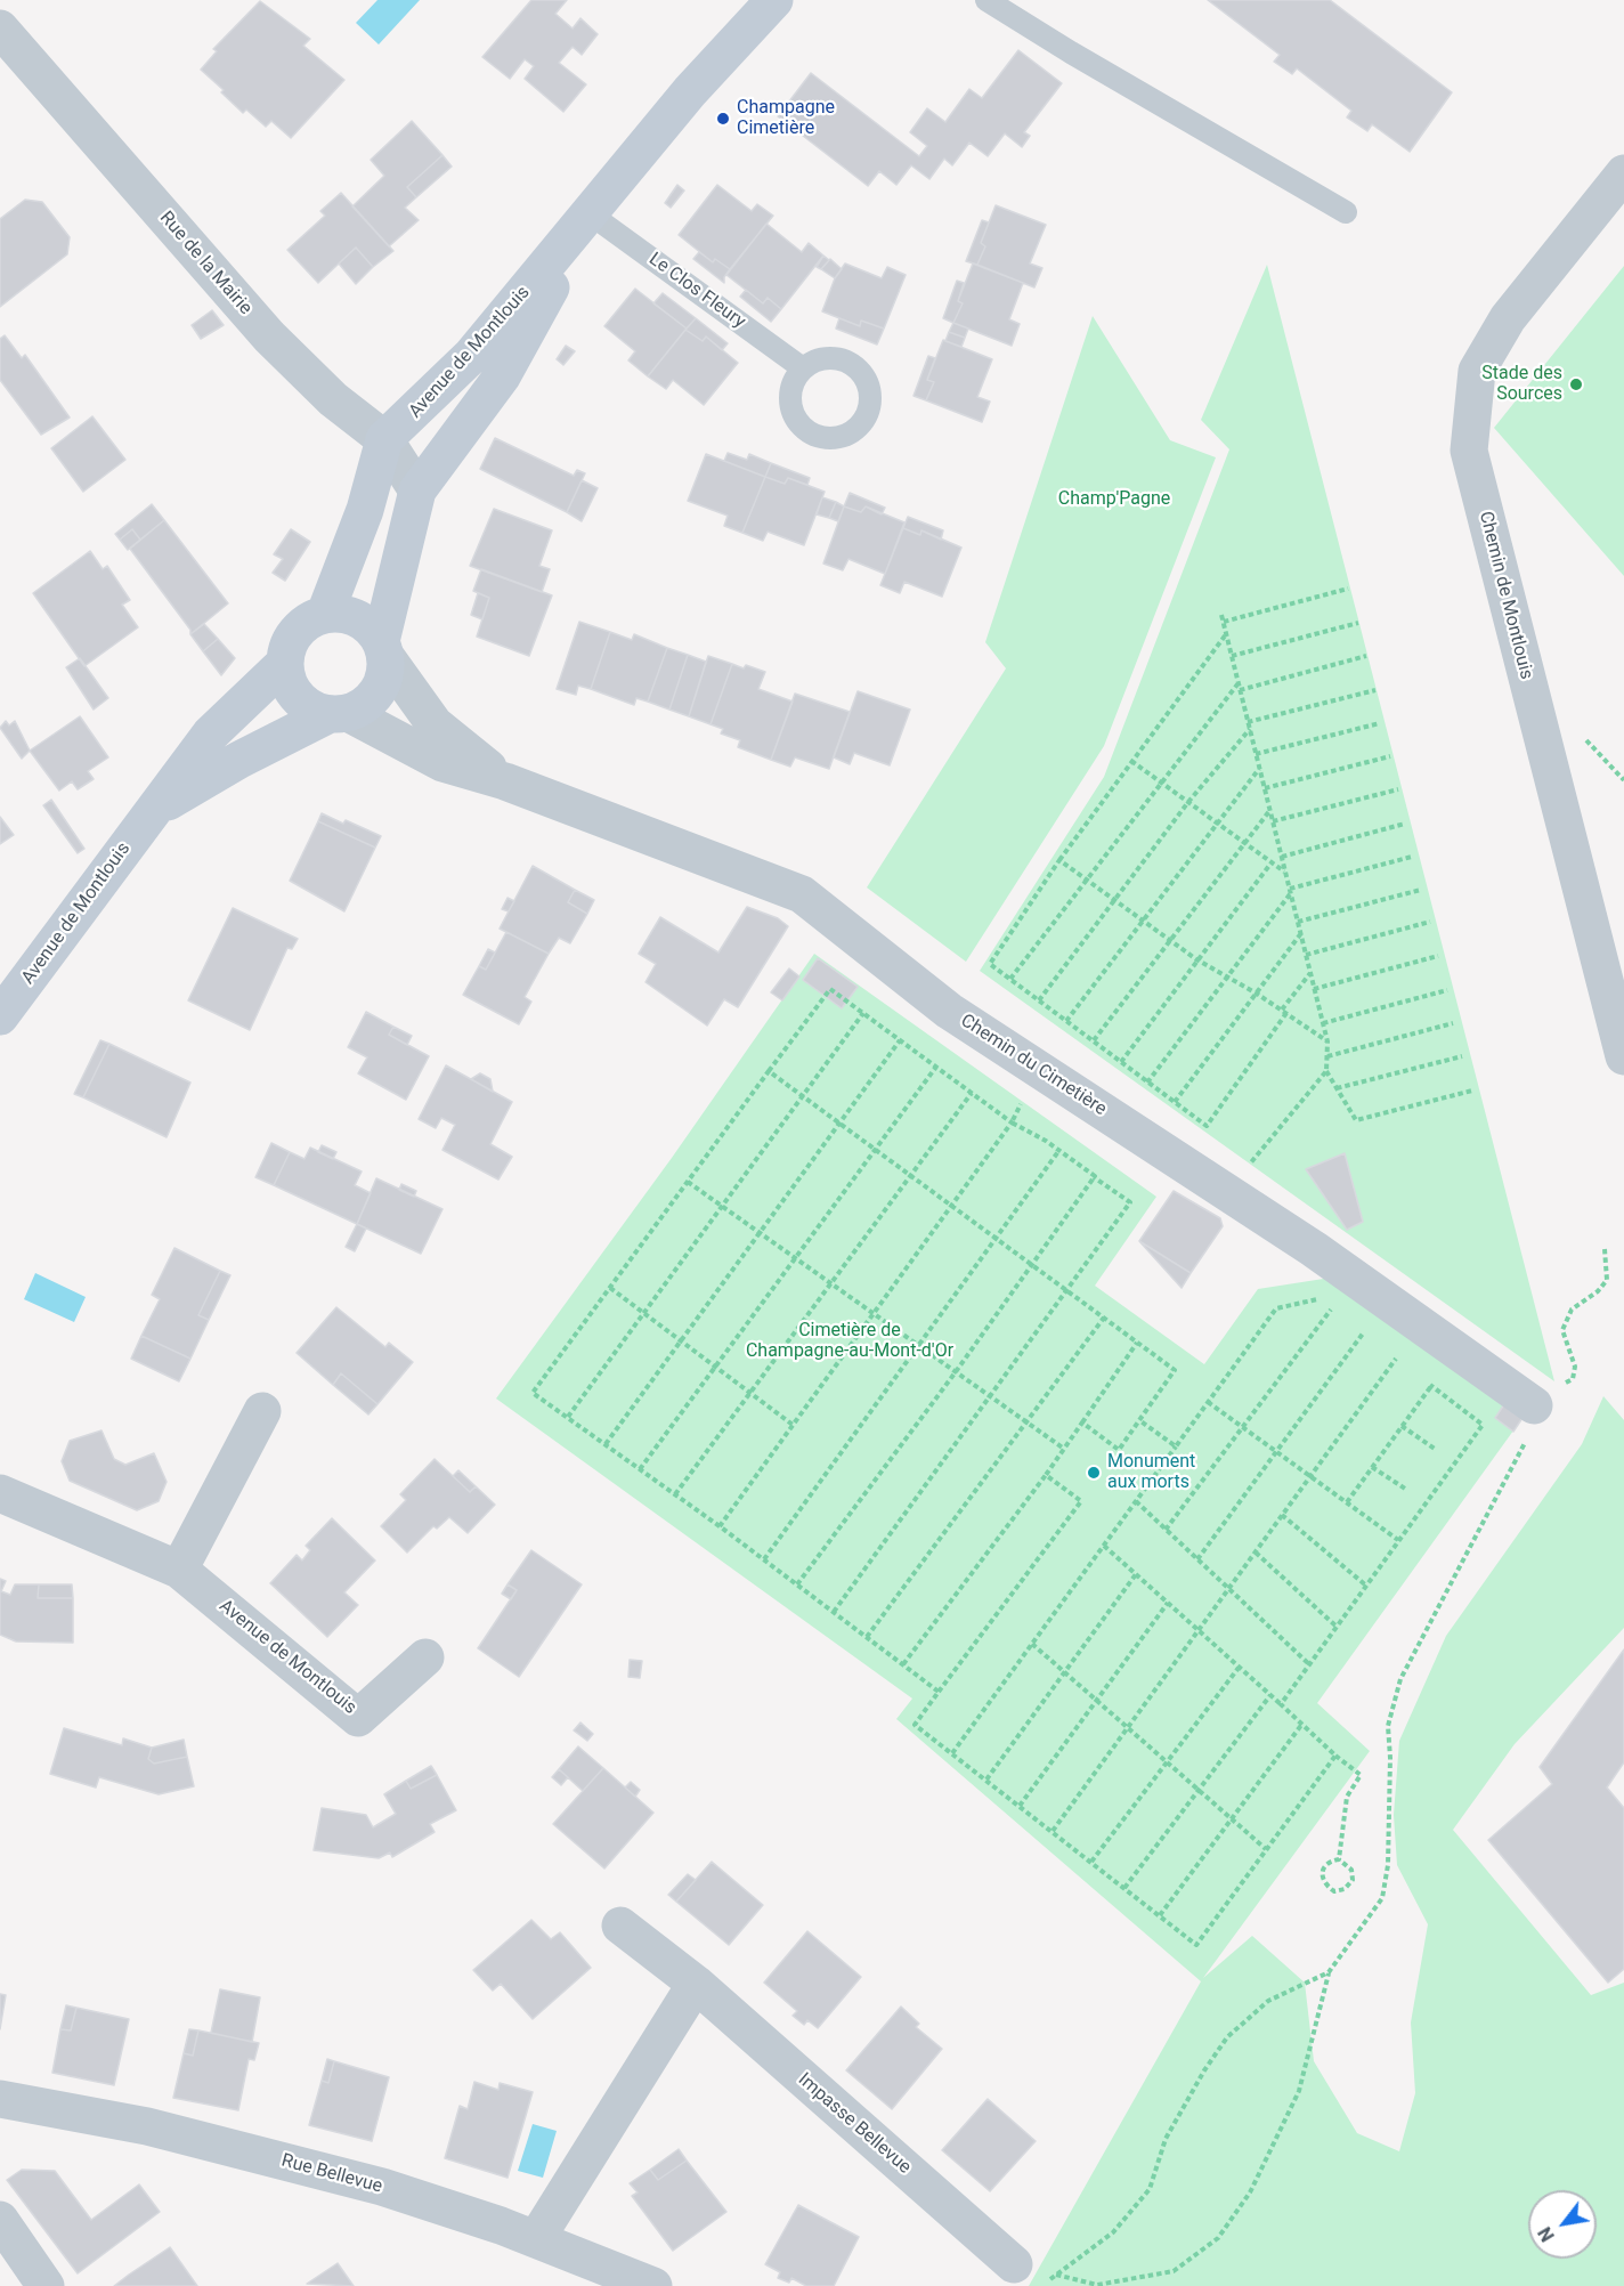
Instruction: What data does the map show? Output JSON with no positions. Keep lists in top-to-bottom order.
{
  "streets": {
    "street": [
      "Rue de la Mairie",
      "Avenue de Montlouis",
      "Chemin de Montlouis",
      "Chemin du Cimetière",
      "Impasse Bellevue",
      "Rue Bellevue"
    ],
    "lane": ["Le Clos Fleury"]
  },
  "crossings": [
    ["Rue de la Mairie", "Avenue de Montlouis"],
    ["Le Clos Fleury", "Avenue de Montlouis"],
    ["Avenue de Montlouis", "Chemin du Cimetière"]
  ],
  "parks": ["Champ'Pagne", "Cimetière de Champagne-au-Mont-d'Or"],
  "places": ["Champagne Cimetière", "Stade des Sources", "Monument aux morts"],
  "north": "bottom left"
}
